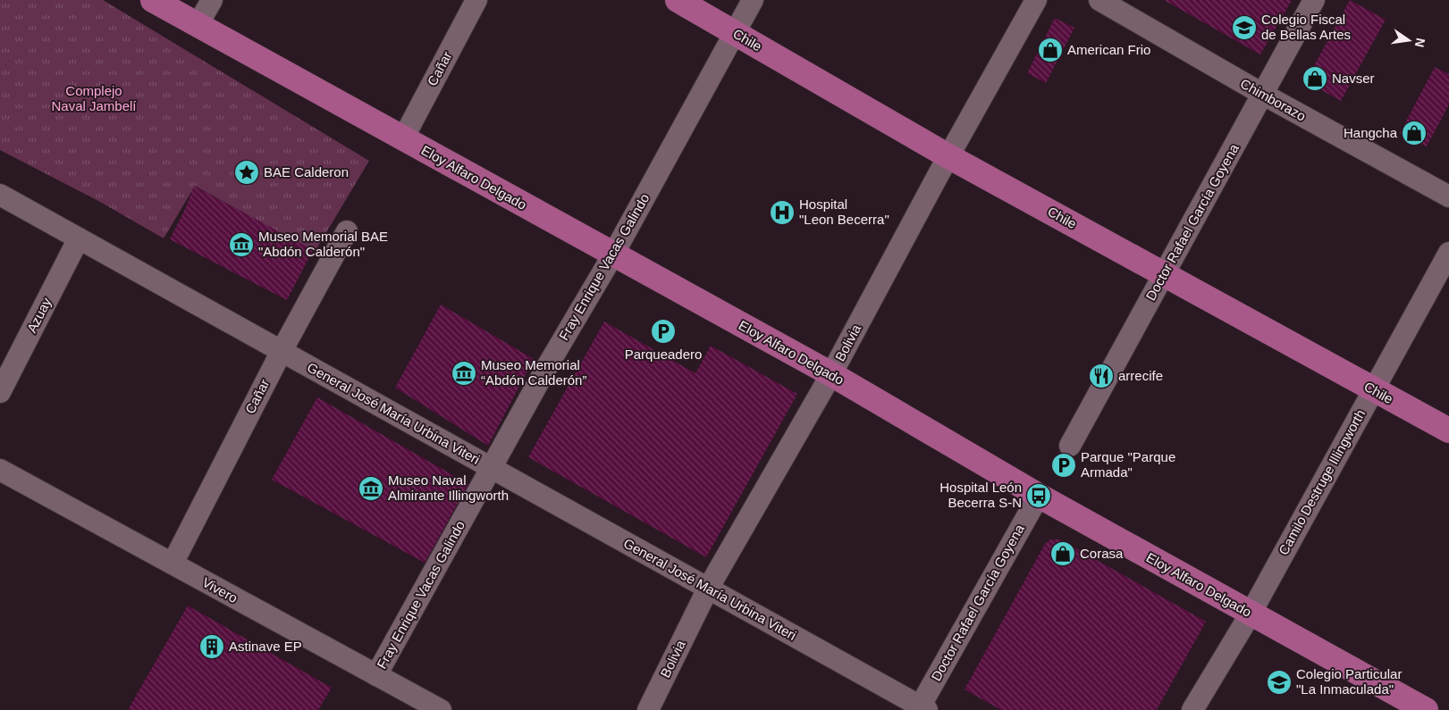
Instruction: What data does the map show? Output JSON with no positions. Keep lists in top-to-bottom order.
{
  "streets": {
    "main road": ["Chile", "Eloy Alfaro Delgado"],
    "street": [
      "Cañar",
      "Chimborazo",
      "Doctor Rafael García Goyena",
      "Fray Enrique Vacas Galindo",
      "Azuay",
      "Bolivia",
      "General José María Urbina Viteri",
      "Camilo Destruge Illingworth",
      "Vivero"
    ]
  },
  "crossings": [
    ["Chile", "Doctor Rafael García Goyena"],
    ["Chile", "Fray Enrique Vacas Galindo"],
    ["Chile", "Bolivia"],
    ["Chile", "Camilo Destruge Illingworth"],
    ["Cañar", "Eloy Alfaro Delgado"],
    ["Cañar", "General José María Urbina Viteri"],
    ["Cañar", "Vivero"],
    ["Chimborazo", "Doctor Rafael García Goyena"],
    ["Eloy Alfaro Delgado", "Doctor Rafael García Goyena"],
    ["Eloy Alfaro Delgado", "Fray Enrique Vacas Galindo"],
    ["Eloy Alfaro Delgado", "Bolivia"],
    ["Eloy Alfaro Delgado", "Camilo Destruge Illingworth"],
    ["Doctor Rafael García Goyena", "General José María Urbina Viteri"],
    ["Fray Enrique Vacas Galindo", "General José María Urbina Viteri"],
    ["Fray Enrique Vacas Galindo", "Vivero"],
    ["Azuay", "General José María Urbina Viteri"],
    ["Bolivia", "General José María Urbina Viteri"]
  ],
  "parks": ["Complejo Naval Jambelí"],
  "places": {
    "school or university": ["Colegio Fiscal de Bellas Artes", "Colegio Particular \"La Inmaculada\""],
    "shop": [
      "American Frio",
      "Navser",
      "Hangcha",
      "Corasa"
    ],
    "place": ["BAE Calderon"],
    "hospital": ["Hospital \"Leon Becerra\""],
    "museum": ["Museo Memorial BAE \"Abdón Calderón\"", "Museo Memorial “Abdón Calderón”", "Museo Naval Almirante Illingworth"],
    "parking": ["Parqueadero", "Parque \"Parque Armada\""],
    "restaurant": ["arrecife"],
    "bus stop": ["Hospital León Becerra S-N"],
    "building": ["Astinave EP"]
  },
  "north": "right"
}
